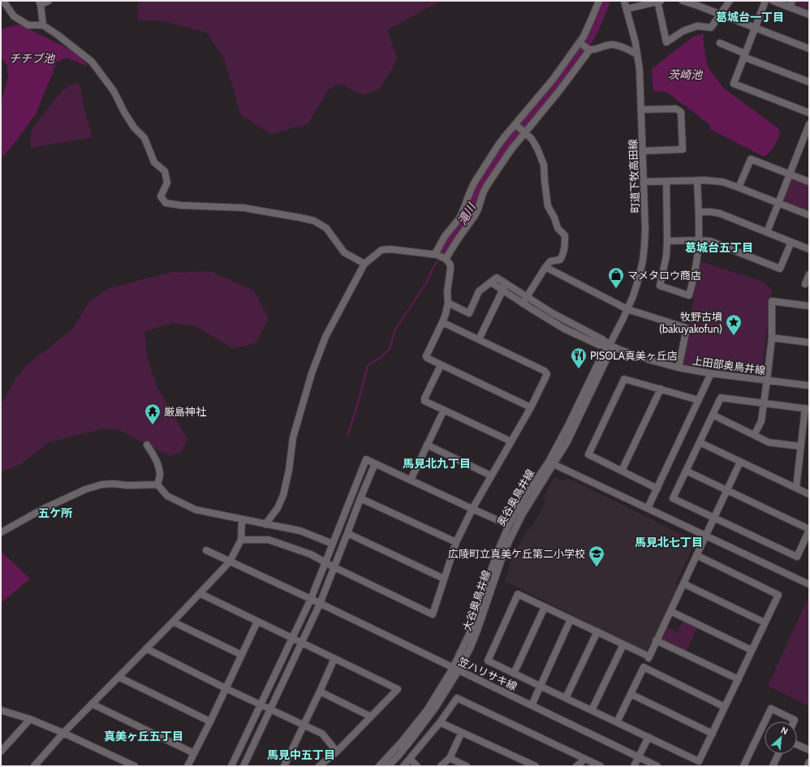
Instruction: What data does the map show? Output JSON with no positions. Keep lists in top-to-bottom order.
{
  "streets": {
    "street": [
      "町道下牧高田線",
      "上田部奥鳥井線",
      "奥谷奥鳥井線",
      "大谷奥鳥井線",
      "笠ハリサキ線"
    ]
  },
  "crossings": [
    ["町道下牧高田線", "上田部奥鳥井線"],
    ["町道下牧高田線", "奥谷奥鳥井線"],
    ["上田部奥鳥井線", "奥谷奥鳥井線"],
    ["奥谷奥鳥井線", "大谷奥鳥井線"],
    ["奥谷奥鳥井線", "笠ハリサキ線"],
    ["大谷奥鳥井線", "笠ハリサキ線"]
  ],
  "districts": [
    "葛城台一丁目",
    "葛城台五丁目",
    "馬見北九丁目",
    "五ケ所",
    "馬見北七丁目",
    "真美ヶ丘五丁目",
    "馬見中五丁目"
  ],
  "water": ["チチブ池", "茨崎池", "滝川"],
  "places": {
    "shop": ["マメタロウ商店"],
    "place": ["牧野古墳 (bakuyakofun)"],
    "restaurant": ["PISOLA真美ヶ丘店"],
    "temple": ["厳島神社"],
    "school or university": ["広陵町立真美ケ丘第二小学校"]
  },
  "north": "top right"
}
